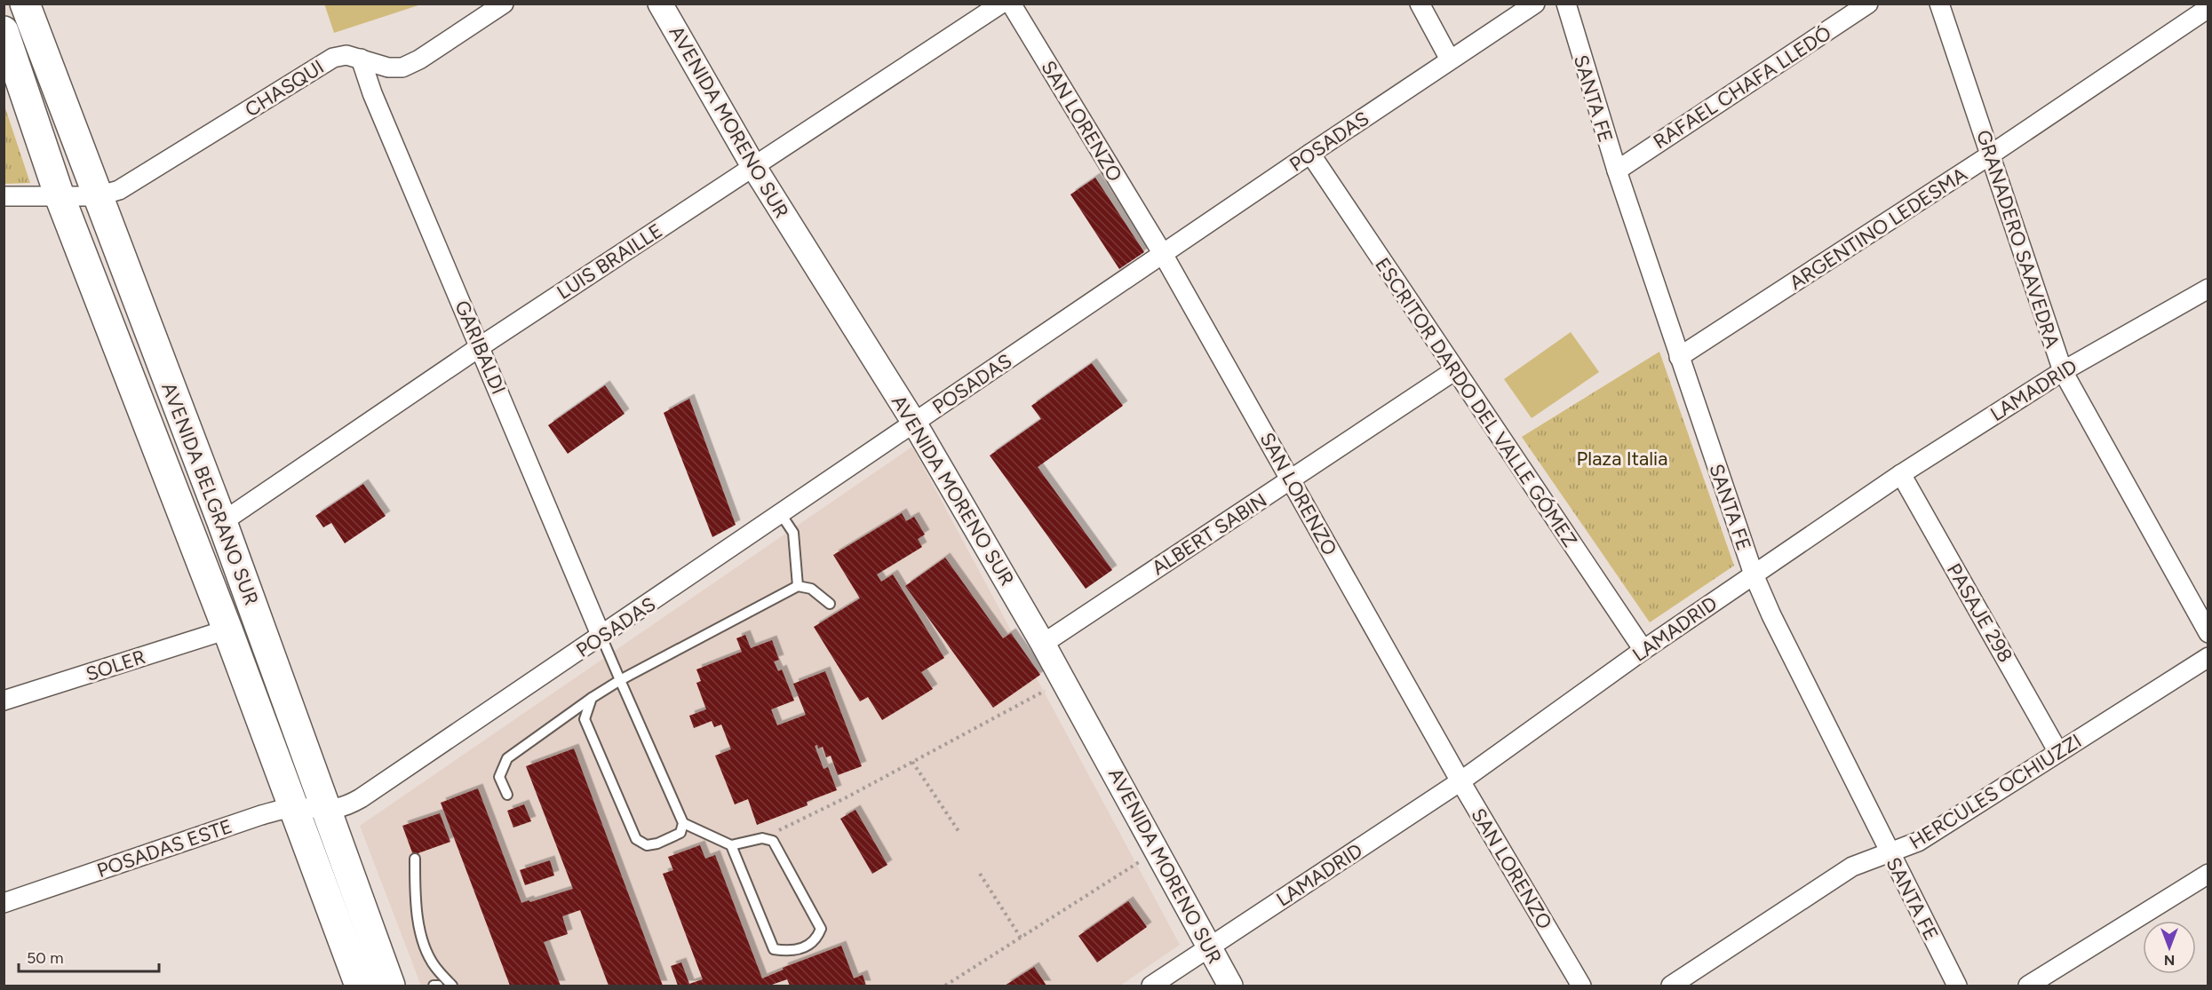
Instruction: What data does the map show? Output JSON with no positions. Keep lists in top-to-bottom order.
{
  "streets": {
    "highway": ["AVENIDA BELGRANO SUR"],
    "street": [
      "RAFAEL CHAFA LLEDÓ",
      "CHASQUI",
      "SANTA FE",
      "SAN LORENZO",
      "AVENIDA MORENO SUR",
      "POSADAS",
      "ARGENTINO LEDESMA",
      "GRANADERO SAAVEDRA",
      "LUIS BRAILLE",
      "GARIBALDI",
      "LAMADRID",
      "ESCRITOR DARDO DEL VALLE GÓMEZ",
      "ALBERT SABIN",
      "PASAJE 298",
      "SOLER",
      "HERCULES OCHIUZZI",
      "POSADAS ESTE"
    ]
  },
  "crossings": [
    ["RAFAEL CHAFA LLEDÓ", "SANTA FE"],
    ["CHASQUI", "GARIBALDI"],
    ["CHASQUI", "AVENIDA BELGRANO SUR"],
    ["SANTA FE", "ARGENTINO LEDESMA"],
    ["SANTA FE", "LAMADRID"],
    ["SANTA FE", "HERCULES OCHIUZZI"],
    ["SAN LORENZO", "POSADAS"],
    ["SAN LORENZO", "LAMADRID"],
    ["SAN LORENZO", "ALBERT SABIN"],
    ["AVENIDA MORENO SUR", "POSADAS"],
    ["AVENIDA MORENO SUR", "LUIS BRAILLE"],
    ["AVENIDA MORENO SUR", "LAMADRID"],
    ["AVENIDA MORENO SUR", "ALBERT SABIN"],
    ["POSADAS", "GARIBALDI"],
    ["POSADAS", "ESCRITOR DARDO DEL VALLE GÓMEZ"],
    ["POSADAS", "AVENIDA BELGRANO SUR"],
    ["POSADAS", "POSADAS ESTE"],
    ["ARGENTINO LEDESMA", "GRANADERO SAAVEDRA"],
    ["GRANADERO SAAVEDRA", "LAMADRID"],
    ["LUIS BRAILLE", "GARIBALDI"],
    ["LUIS BRAILLE", "AVENIDA BELGRANO SUR"],
    ["LAMADRID", "ESCRITOR DARDO DEL VALLE GÓMEZ"],
    ["LAMADRID", "PASAJE 298"],
    ["ESCRITOR DARDO DEL VALLE GÓMEZ", "ALBERT SABIN"],
    ["AVENIDA BELGRANO SUR", "SOLER"],
    ["AVENIDA BELGRANO SUR", "POSADAS ESTE"],
    ["PASAJE 298", "HERCULES OCHIUZZI"]
  ],
  "parks": ["Plaza Italia"],
  "scale_bar": "50 m",
  "north": "bottom"
}
